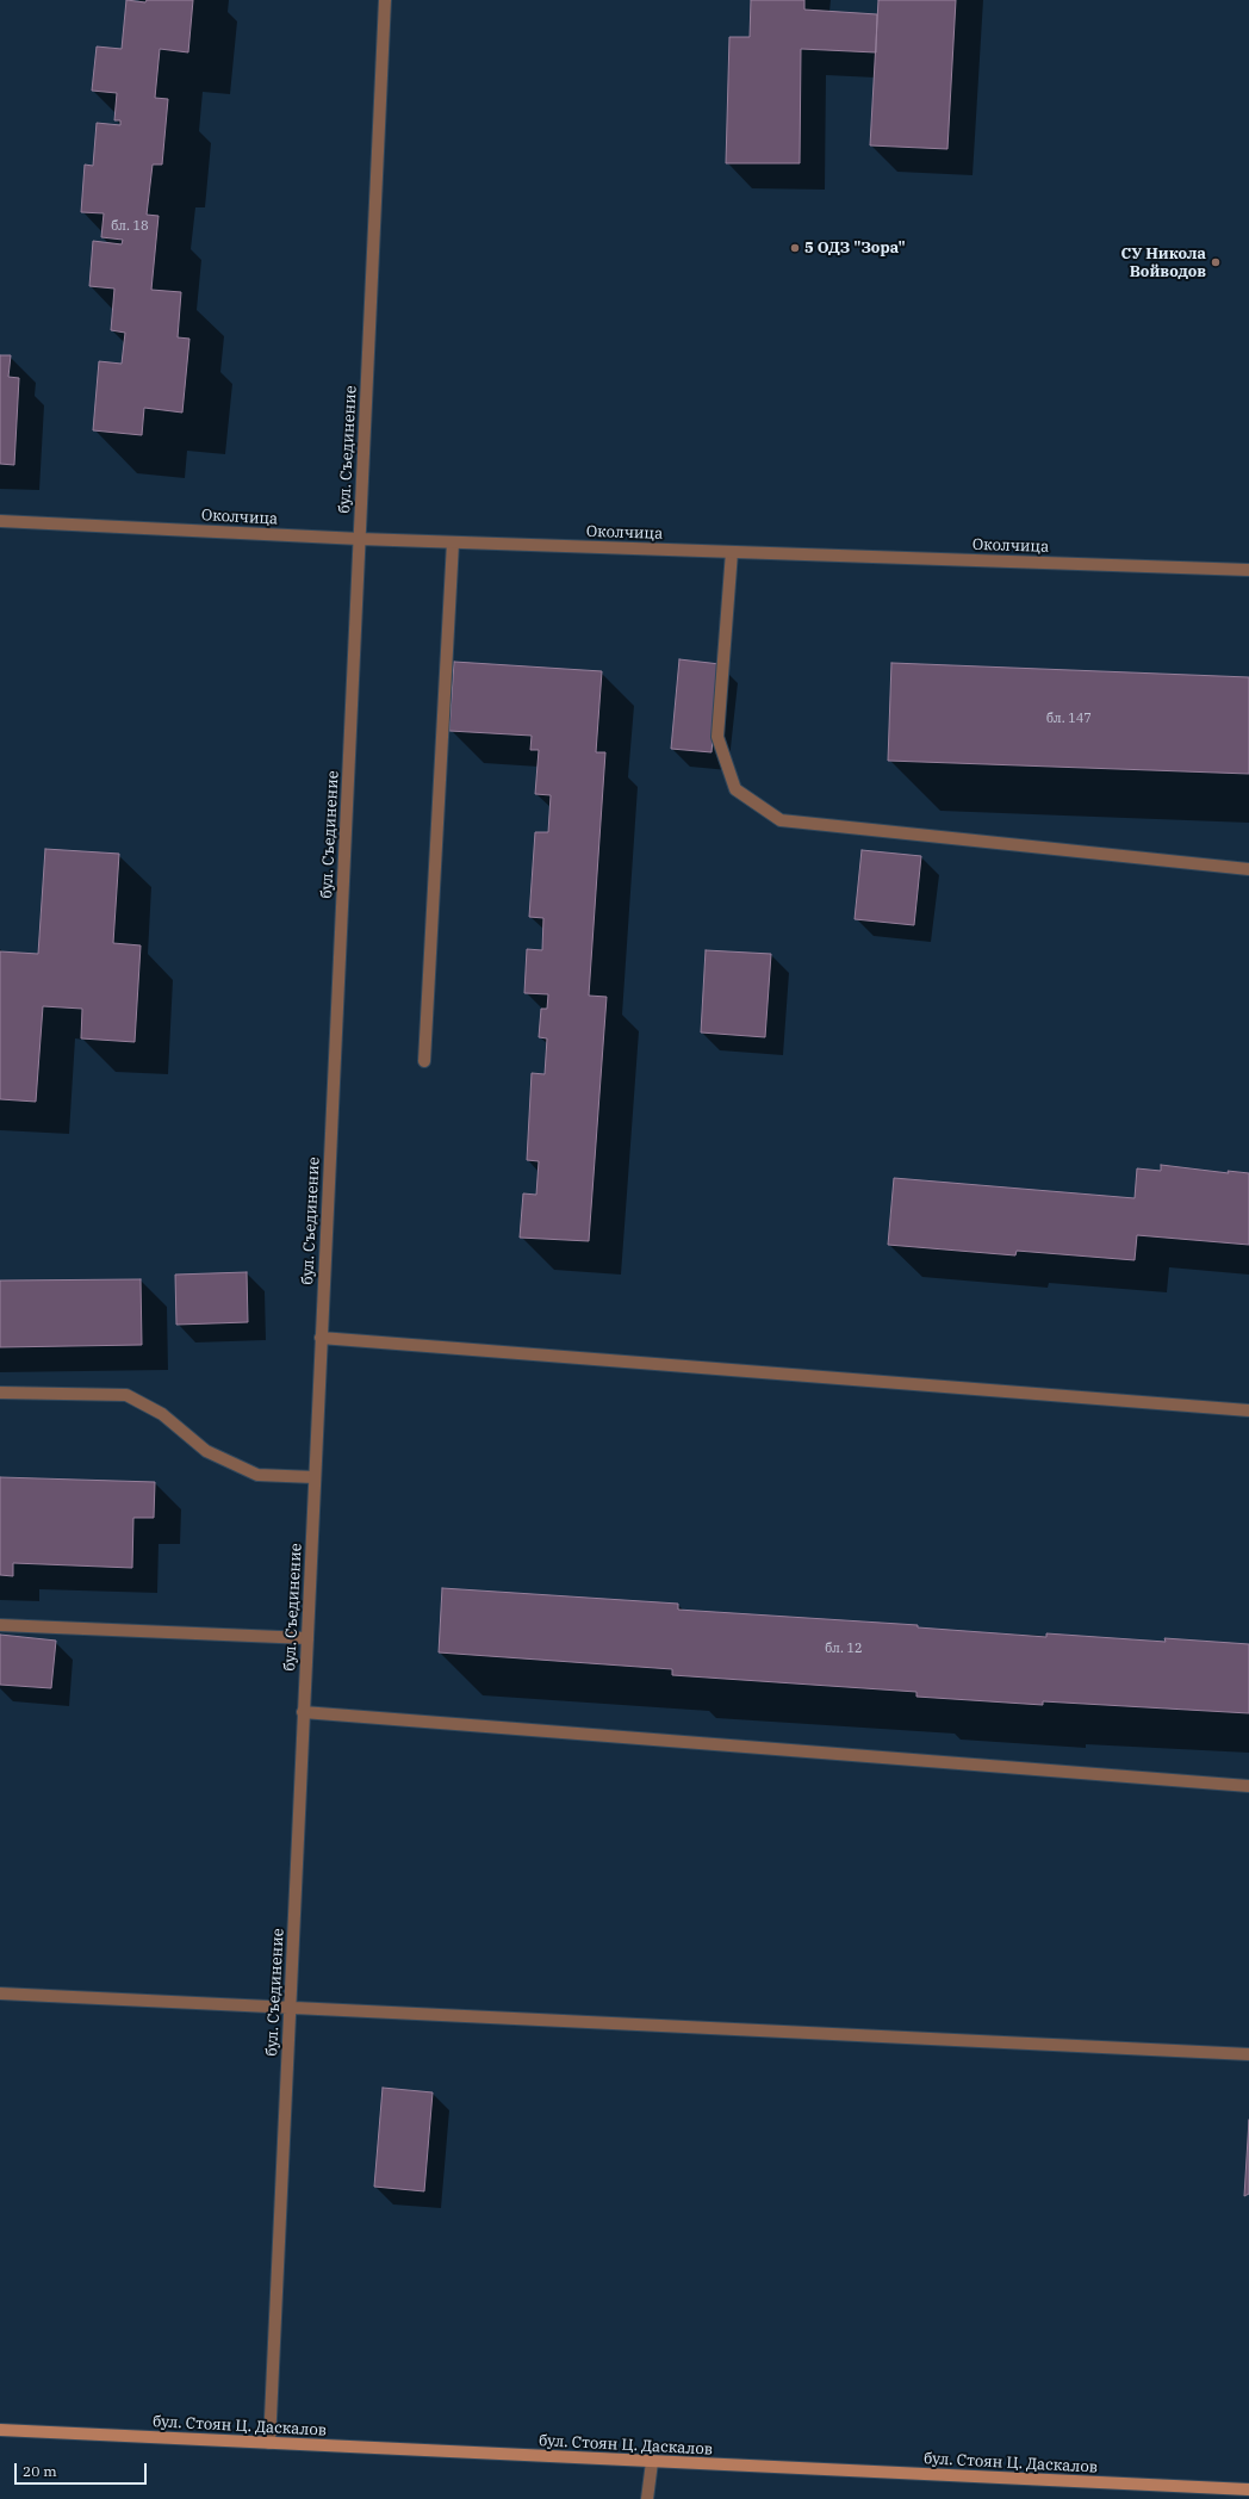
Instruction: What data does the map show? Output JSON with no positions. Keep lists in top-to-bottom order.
{
  "streets": {
    "street": ["бул. Съединение", "Околчица", "бул. Стоян Ц. Даскалов"]
  },
  "crossings": [
    ["бул. Съединение", "Околчица"],
    ["бул. Съединение", "бул. Стоян Ц. Даскалов"]
  ],
  "places": ["5 ОДЗ \"Зора\"", "СУ Никола Войводов"],
  "house_numbers": ["бл. 18", "бл. 147", "бл. 12"],
  "scale_bar": "20 m"
}
